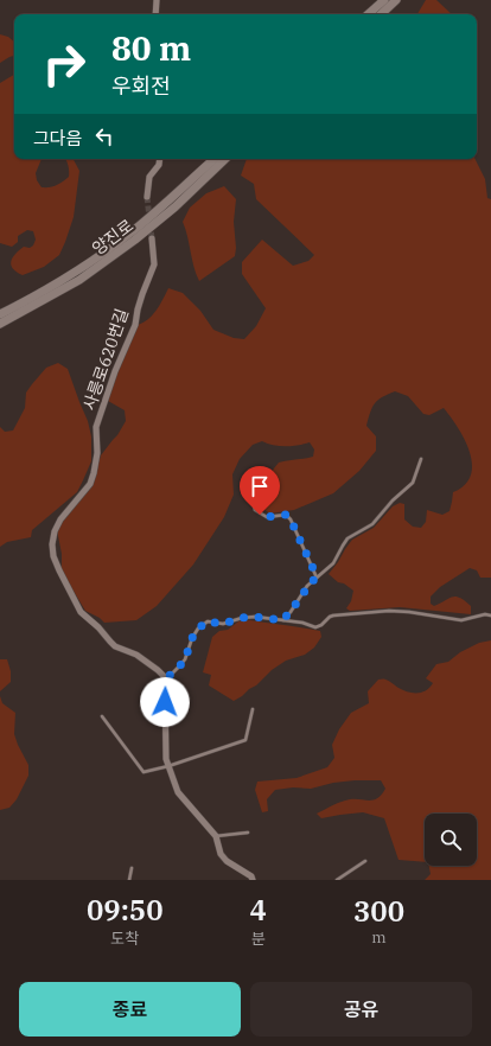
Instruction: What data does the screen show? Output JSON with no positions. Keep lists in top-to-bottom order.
{
  "streets": {
    "main road": ["양진로"],
    "street": ["사릉로620번길"]
  },
  "page": {
    "turn": ["80 m", "우회전"],
    "then": "그다음",
    "eta": [
      "09:50",
      "도착",
      "4",
      "분",
      "300",
      "m"
    ],
    "buttons": ["종료", "공유"]
  }
}
